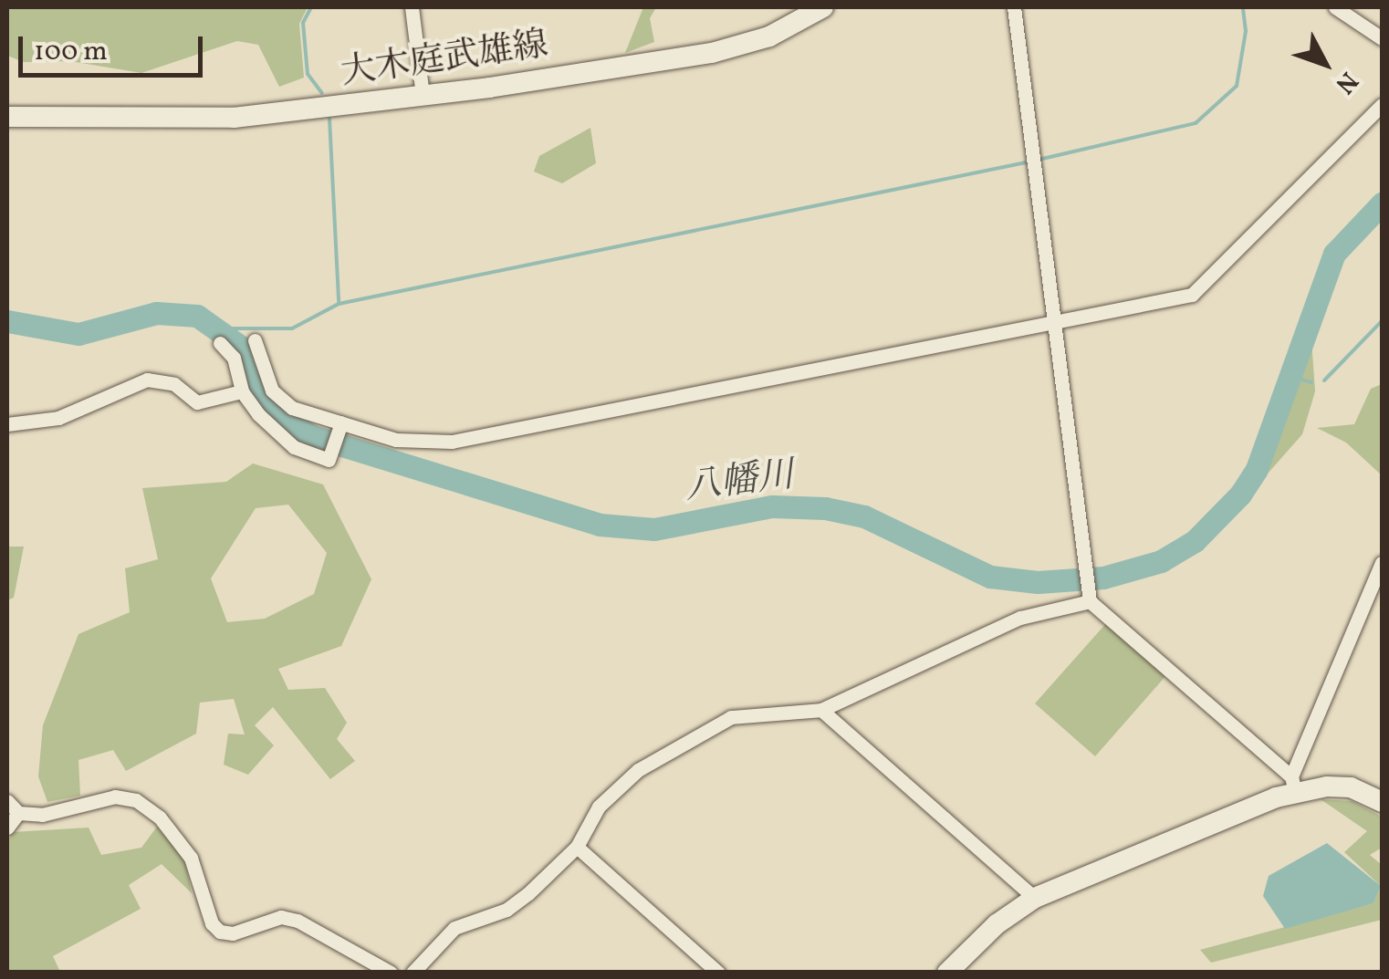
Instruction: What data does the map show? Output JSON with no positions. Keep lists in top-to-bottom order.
{
  "streets": {
    "main road": ["大木庭武雄線"]
  },
  "water": ["八幡川"],
  "scale_bar": "100 m",
  "north": "bottom right"
}
